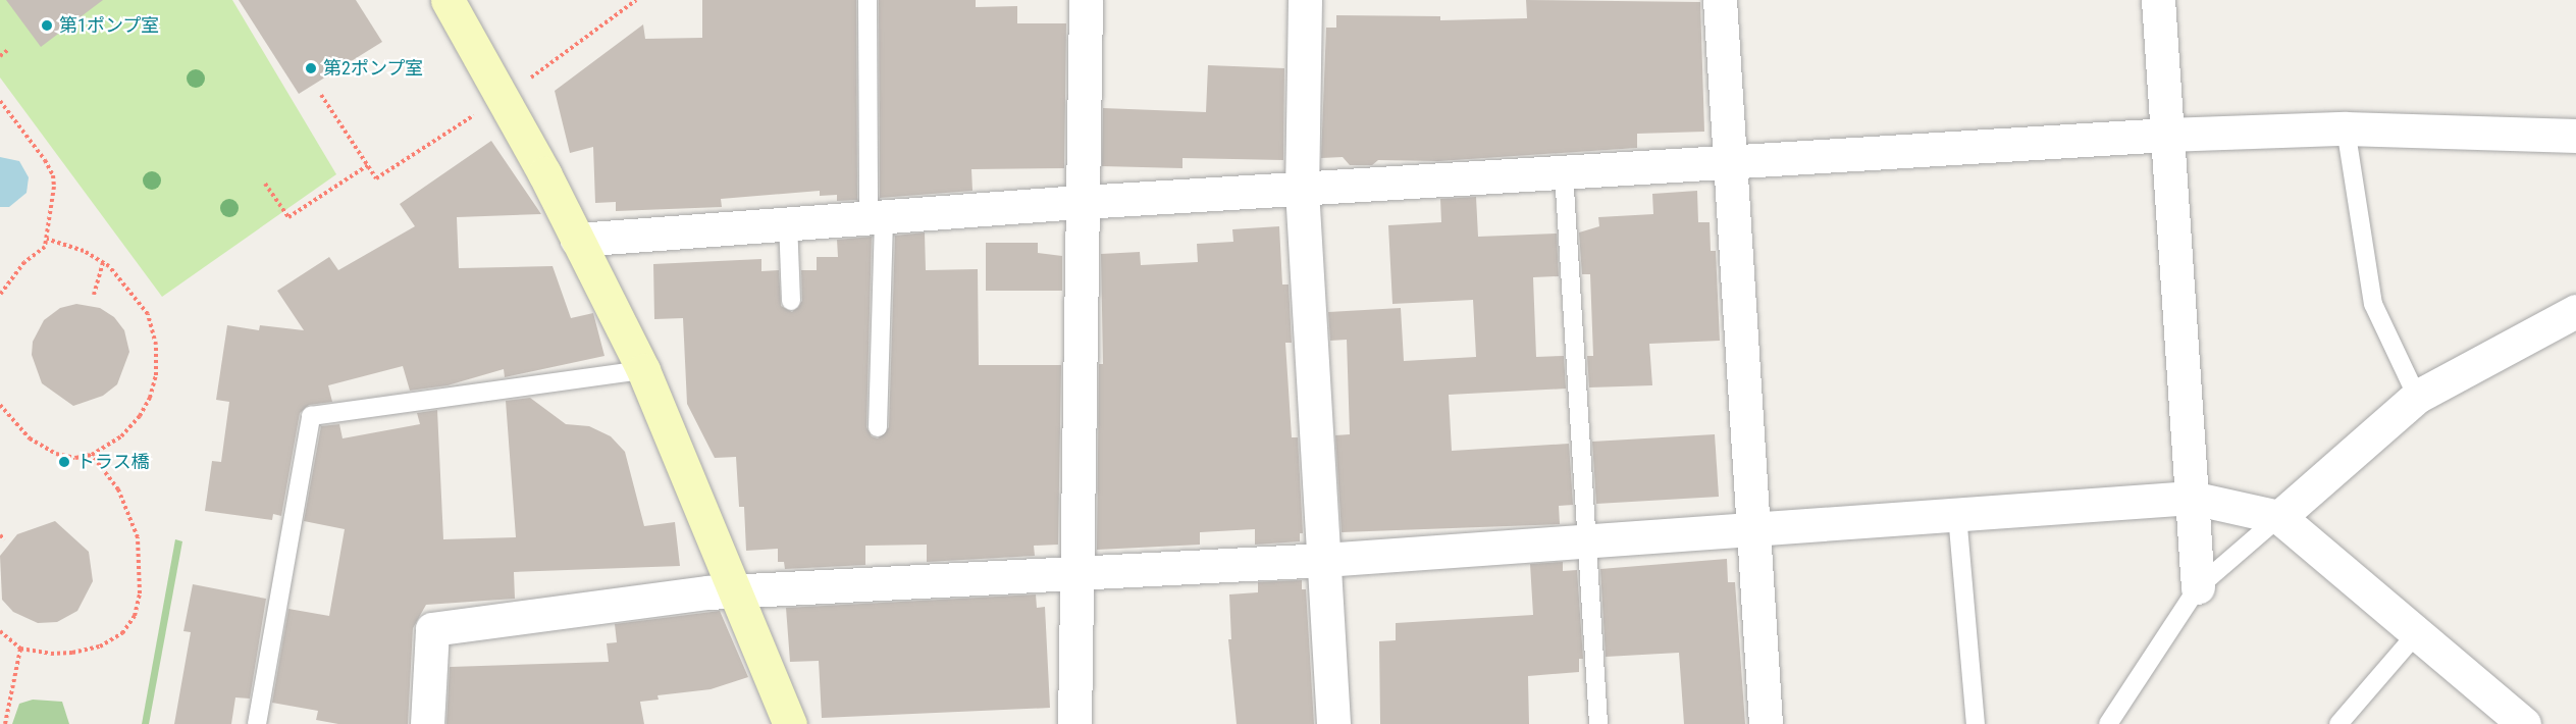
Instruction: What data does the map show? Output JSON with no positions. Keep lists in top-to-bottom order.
{
  "places": ["第1ポンプ室", "第2ポンプ室", "トラス橋"]
}
